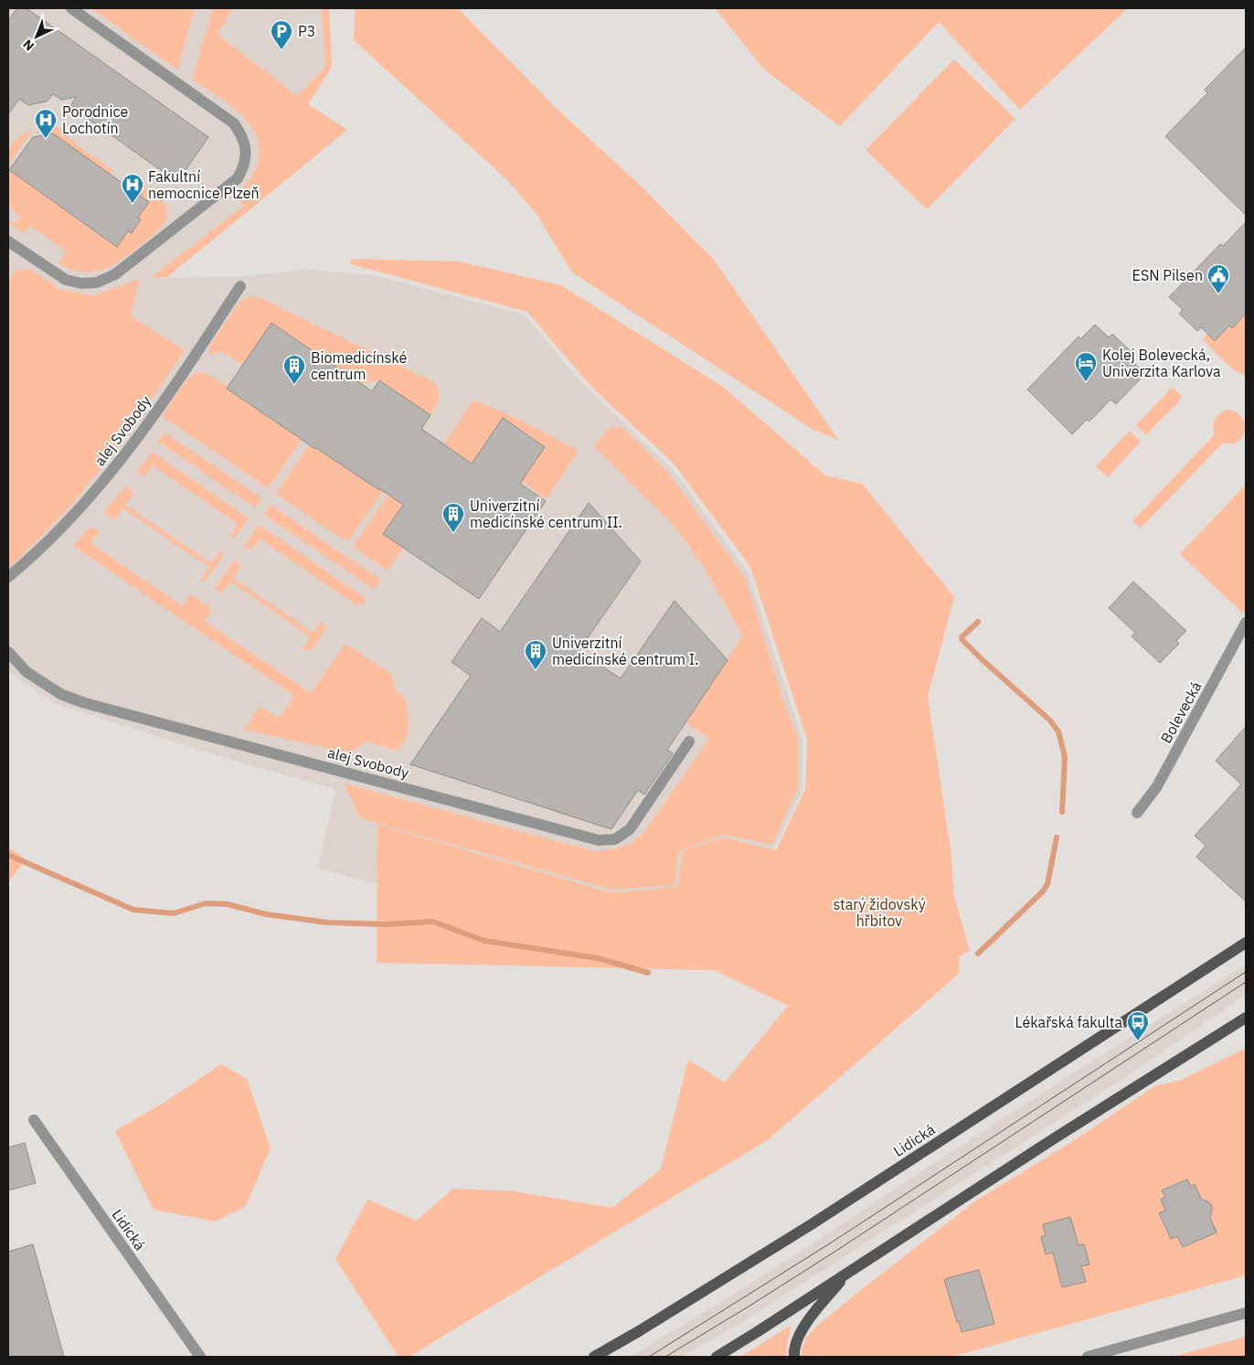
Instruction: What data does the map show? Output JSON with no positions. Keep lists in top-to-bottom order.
{
  "streets": {
    "main road": ["Lidická"],
    "street": ["alej Svobody", "Bolevecká"]
  },
  "parks": ["starý židovský hřbitov"],
  "places": {
    "parking": ["P3"],
    "hospital": ["Porodnice Lochotín", "Fakultní nemocnice Plzeň"],
    "public building": ["ESN Pilsen"],
    "hotel": ["Kolej Bolevecká, Univerzita Karlova"],
    "building": ["Biomedicínské centrum", "Univerzitní medicínské centrum II.", "Univerzitní medicínské centrum I."],
    "bus stop": ["Lékařská fakulta"]
  },
  "north": "bottom left"
}
